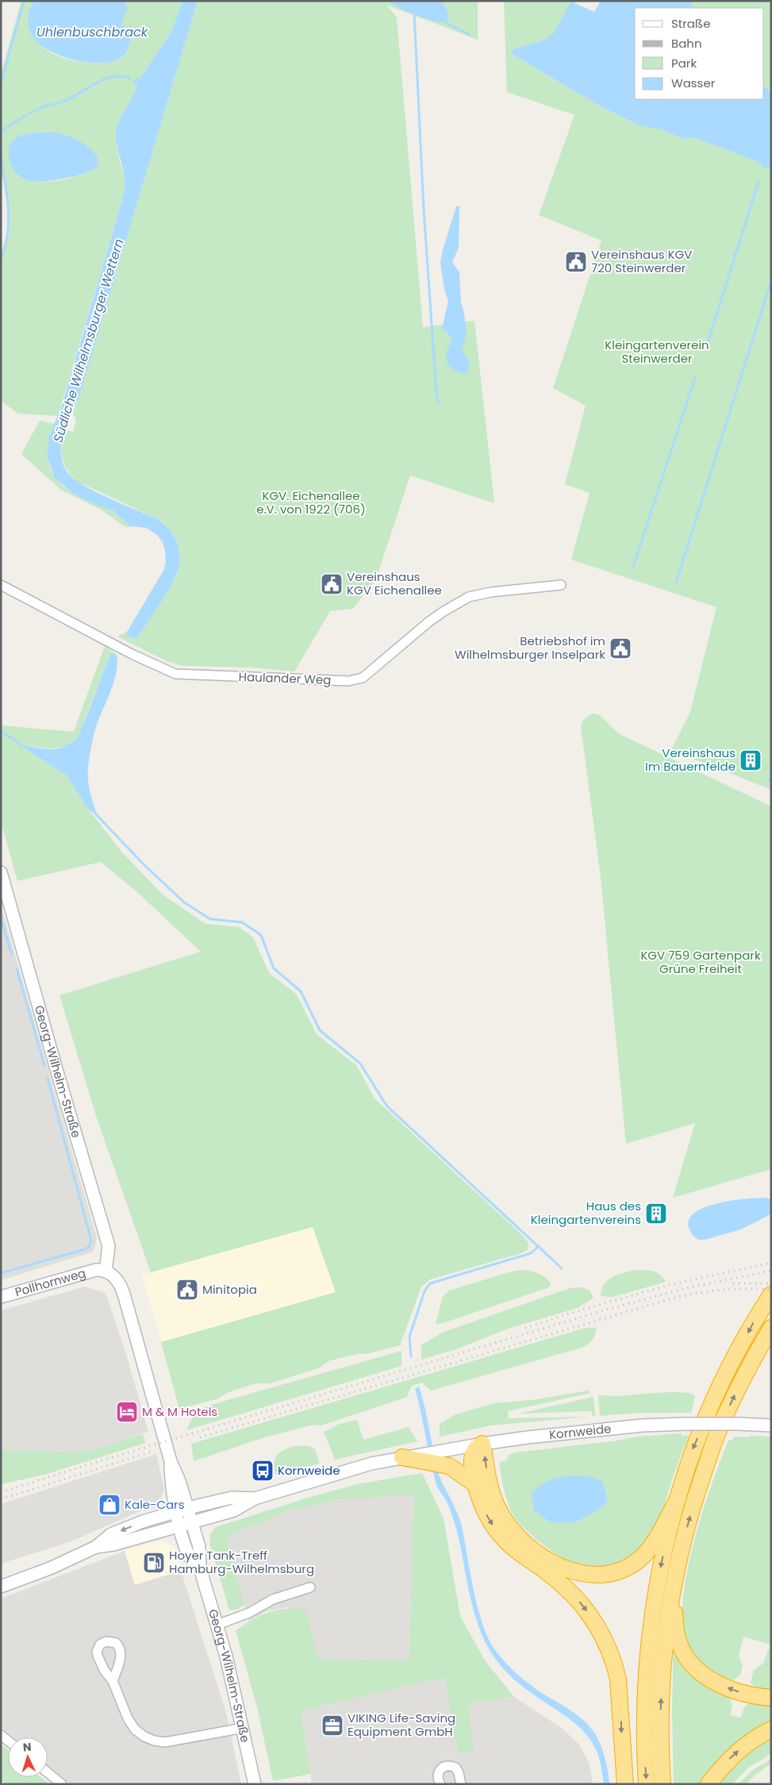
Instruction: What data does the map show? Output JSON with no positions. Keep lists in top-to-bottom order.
{
  "streets": {
    "main road": ["Georg-Wilhelm-Straße", "Pollhornweg", "Kornweide"],
    "street": ["Haulander Weg"]
  },
  "crossings": [
    ["Georg-Wilhelm-Straße", "Pollhornweg"]
  ],
  "water": ["Uhlenbuschbrack", "Südliche Wilhelmsburger Wettern"],
  "parks": ["Kleingartenverein Steinwerder", "KGV. Eichenallee e.V. von 1922 (706)", "KGV 759 Gartenpark Grüne Freiheit"],
  "places": {
    "public building": [
      "Vereinshaus KGV 720 Steinwerder",
      "Vereinshaus KGV Eichenallee",
      "Betriebshof im Wilhelmsburger Inselpark",
      "Minitopia"
    ],
    "building": ["Vereinshaus Im Bauernfelde", "Haus des Kleingartenvereins"],
    "hotel": ["M & M Hotels"],
    "bus stop": ["Kornweide"],
    "shop": ["Kale-Cars"],
    "fuel station": ["Hoyer Tank-Treff Hamburg-Wilhelmsburg"],
    "office": ["VIKING Life-Saving Equipment GmbH"]
  },
  "legend": [
    "Straße",
    "Bahn",
    "Park",
    "Wasser"
  ],
  "north": "top"
}
